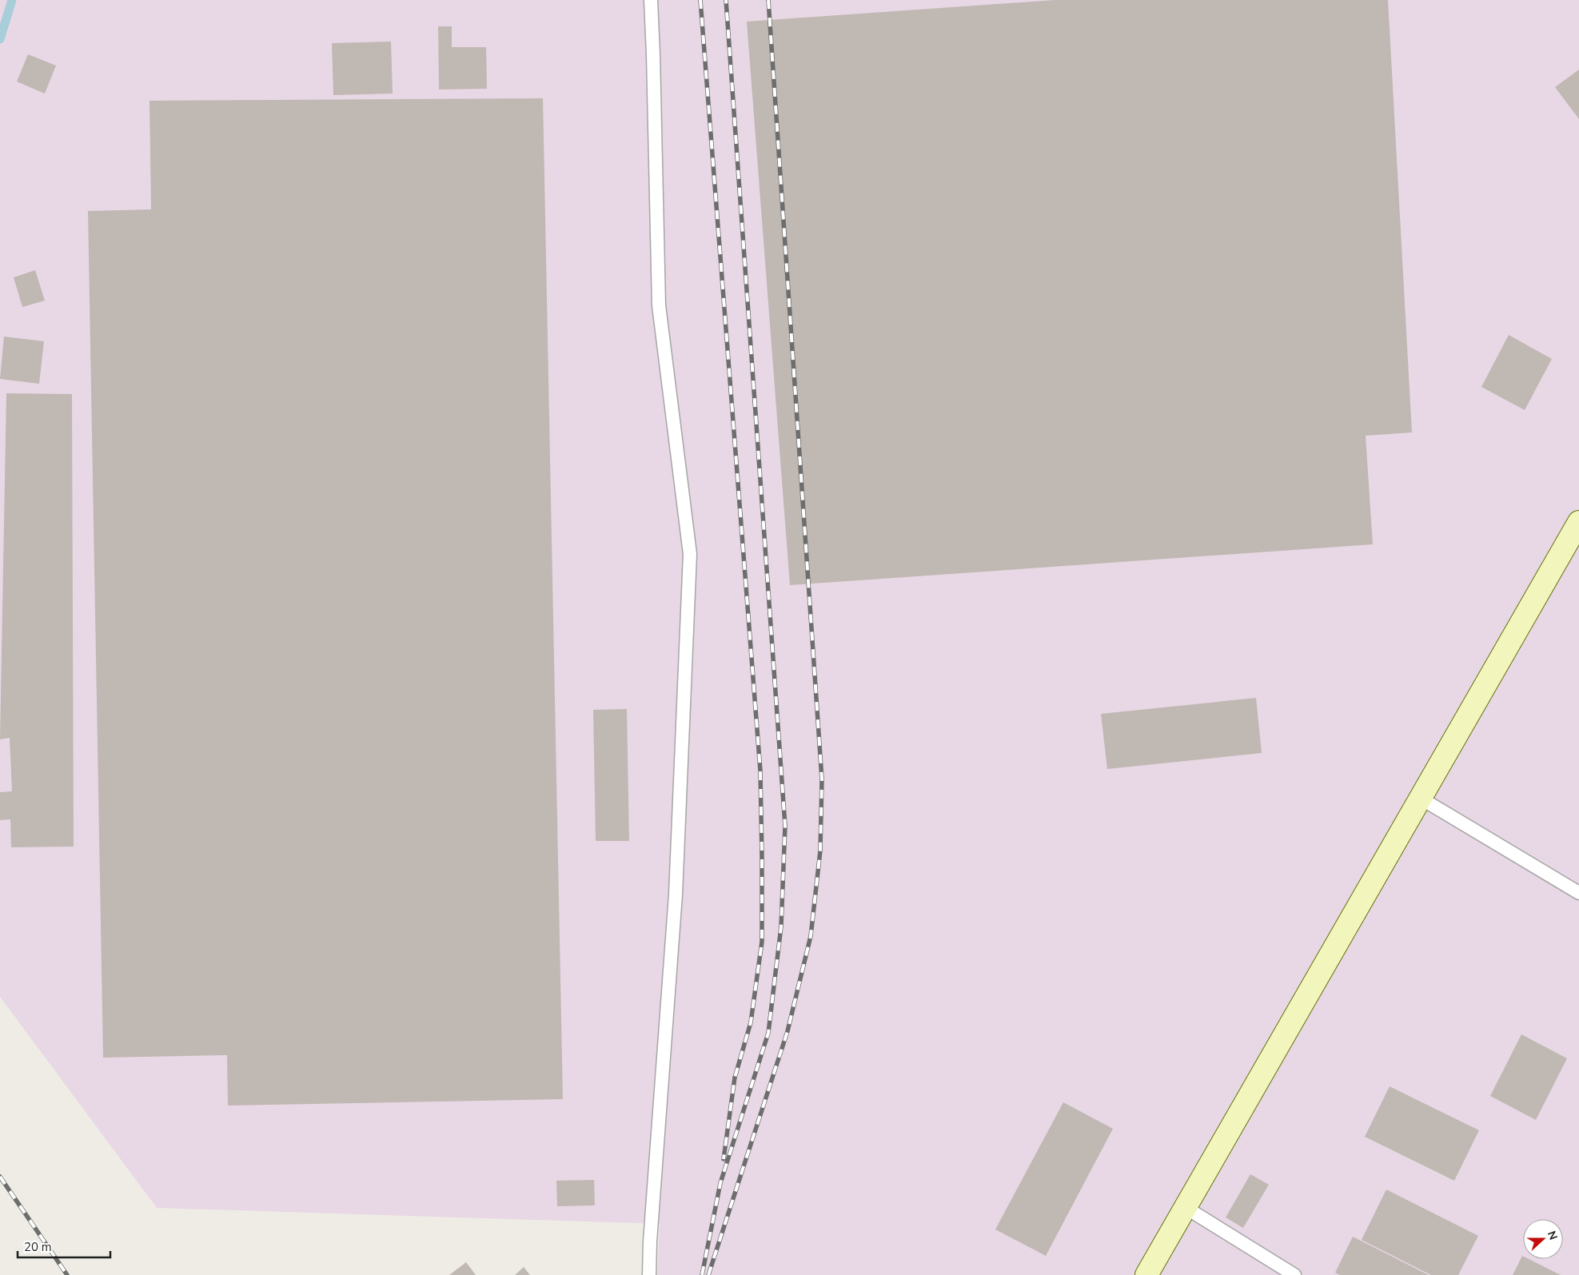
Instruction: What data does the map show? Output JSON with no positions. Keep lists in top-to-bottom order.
{
  "scale_bar": "20 m",
  "north": "right"
}
